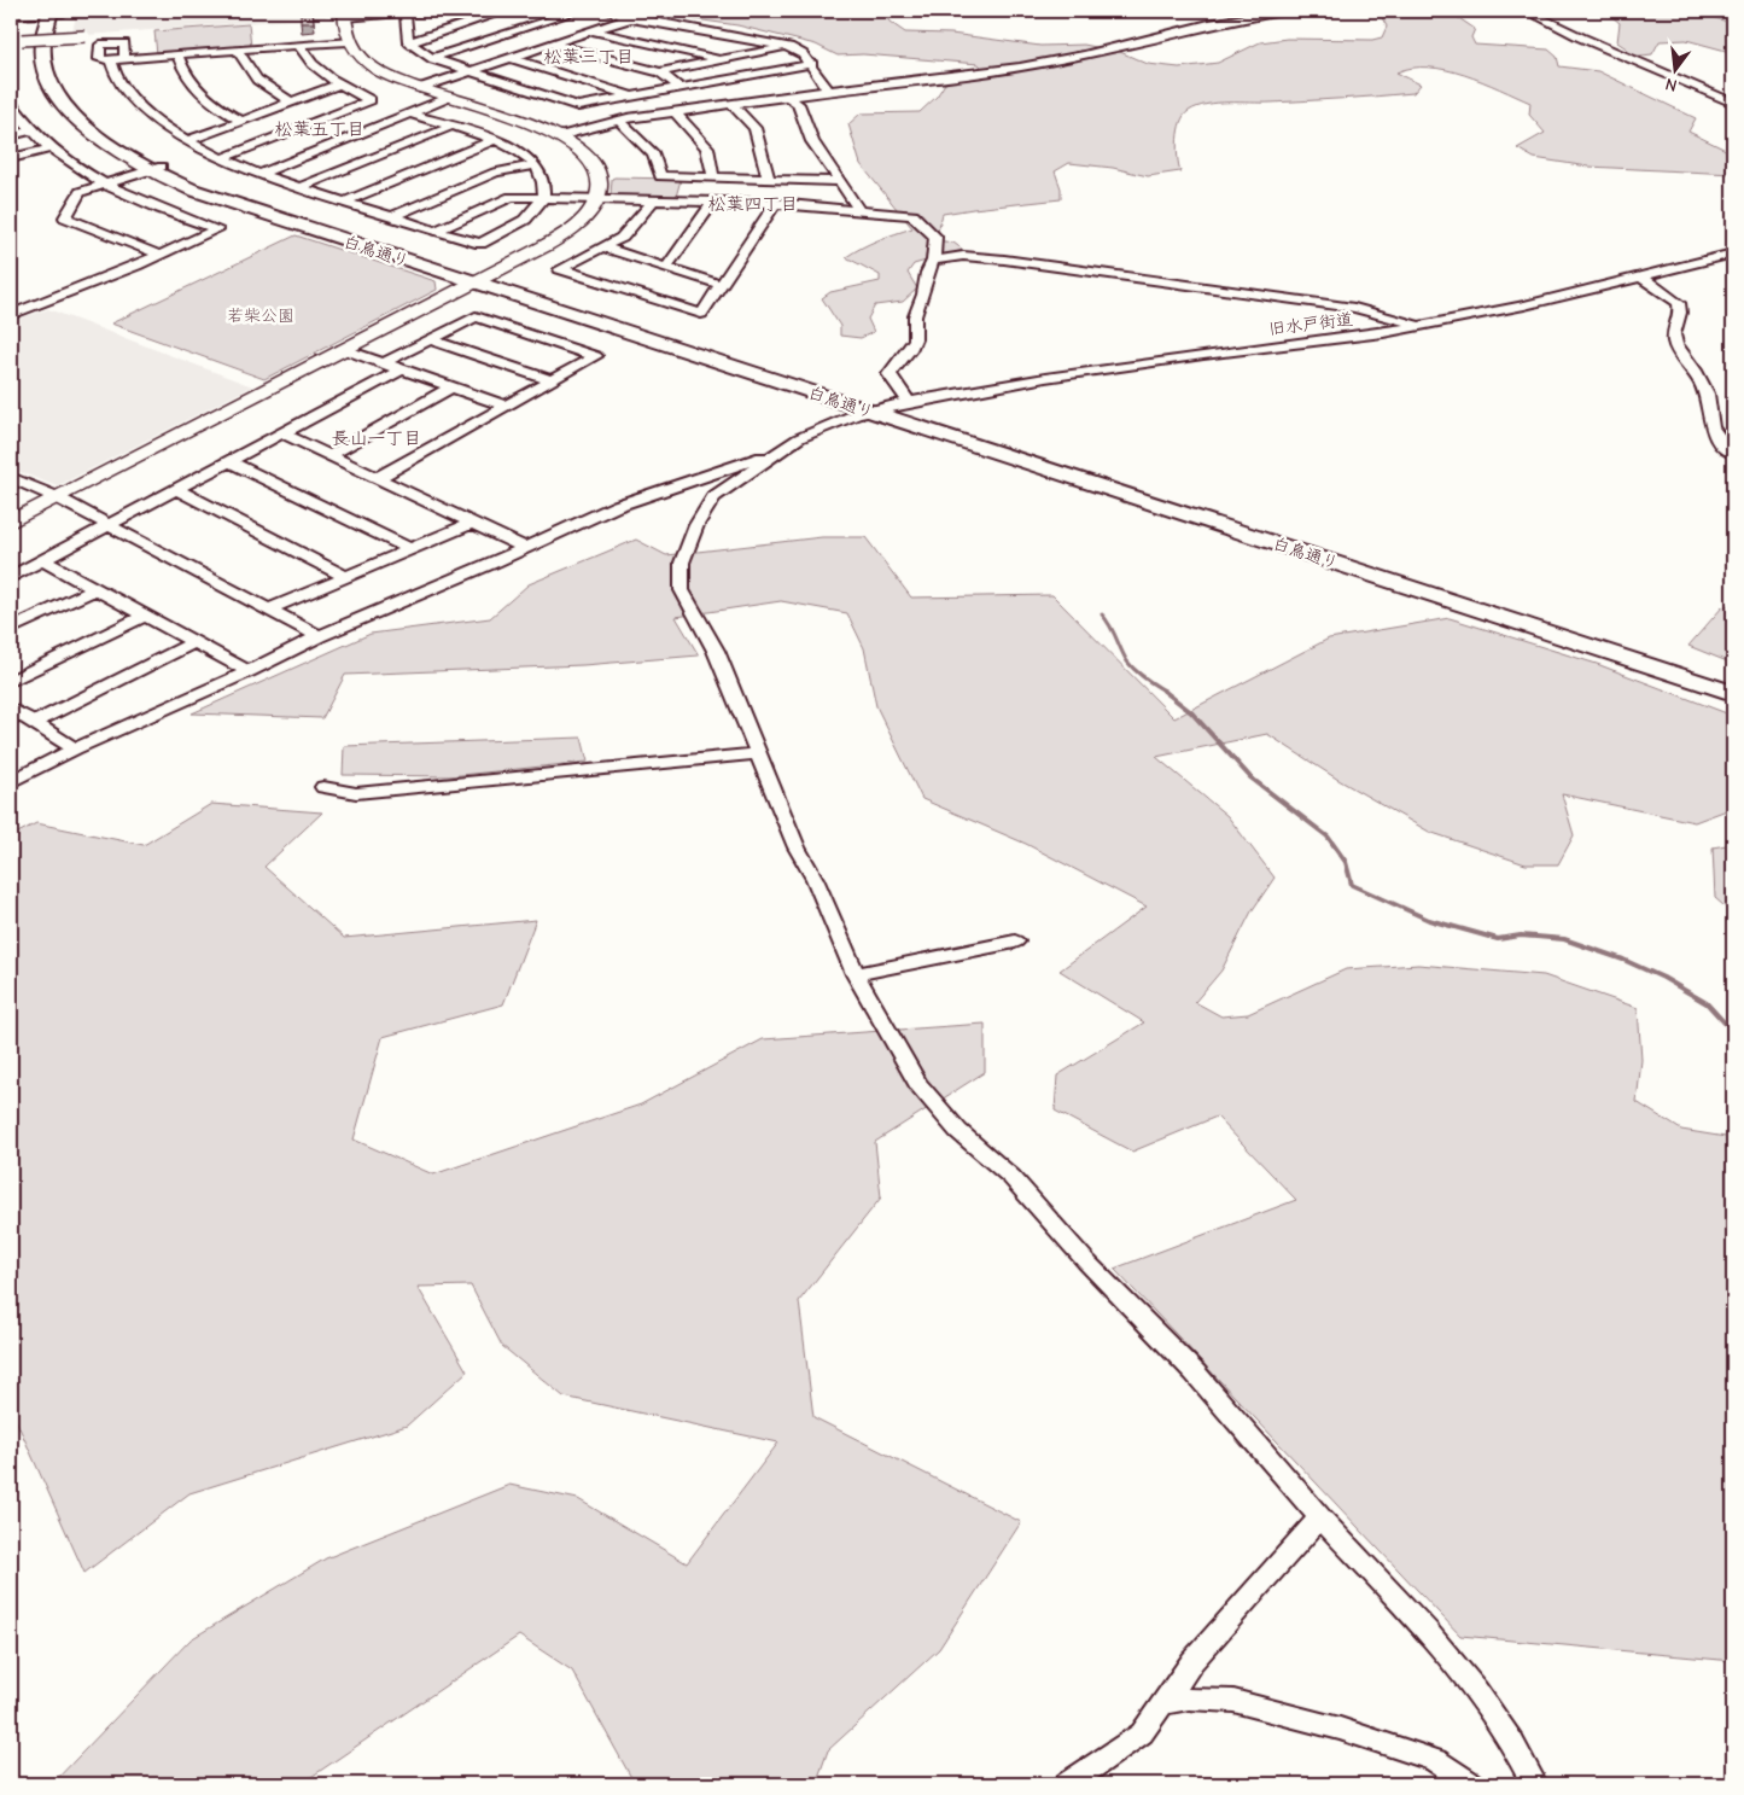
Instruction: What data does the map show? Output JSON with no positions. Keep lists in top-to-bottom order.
{
  "streets": {
    "main road": ["白鳥通り"],
    "street": ["旧水戸街道"]
  },
  "crossings": [
    ["白鳥通り", "旧水戸街道"]
  ],
  "districts": [
    "松葉三丁目",
    "松葉五丁目",
    "松葉四丁目",
    "長山一丁目"
  ],
  "parks": ["若柴公園"],
  "north": "bottom"
}
